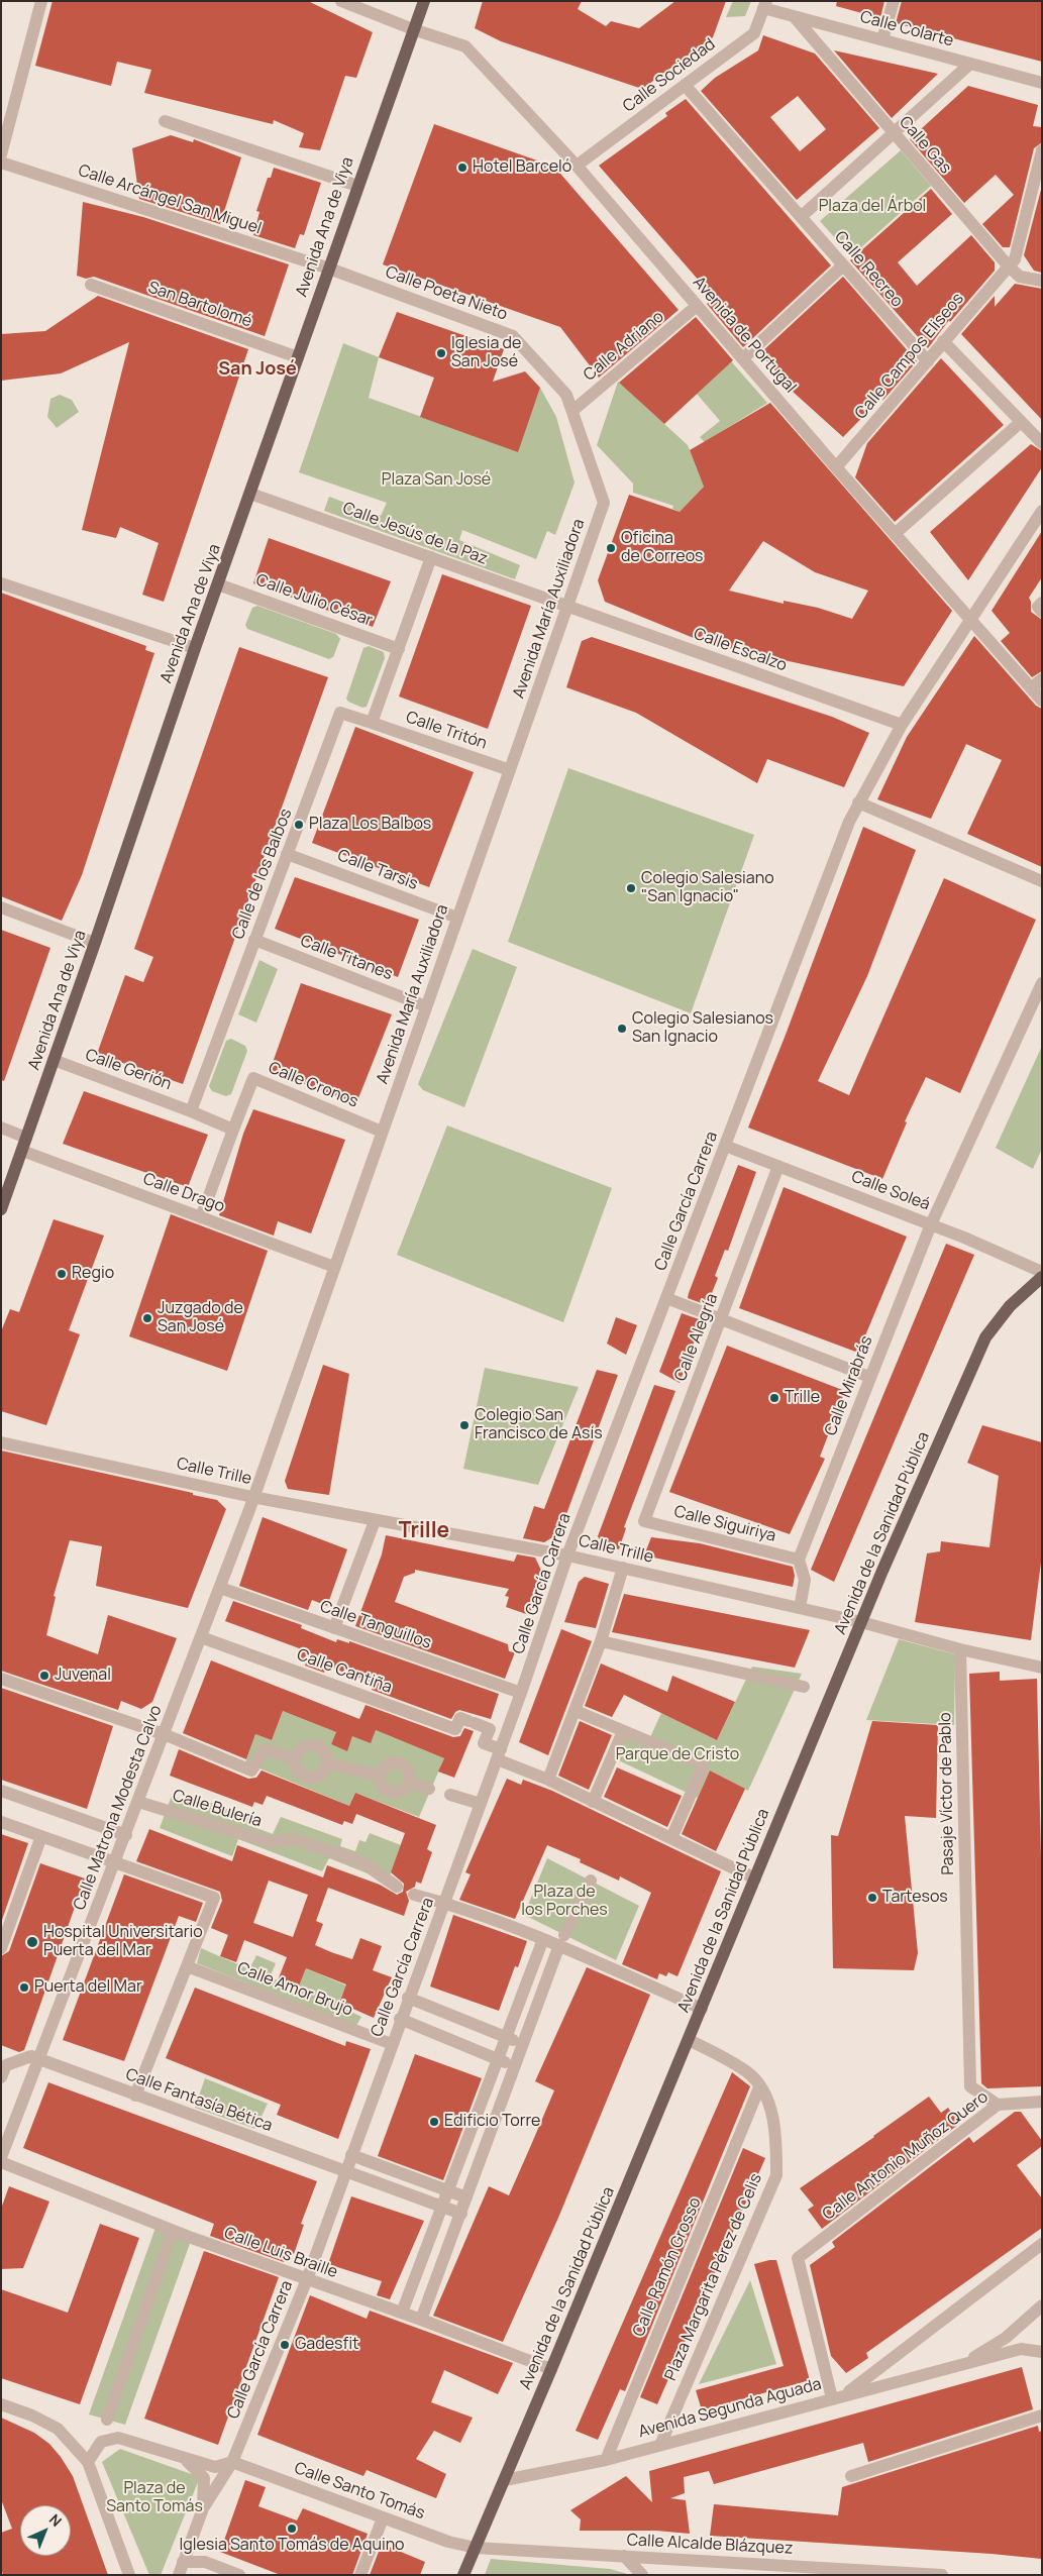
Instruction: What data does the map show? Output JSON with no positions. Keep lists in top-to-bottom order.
{
  "streets": {
    "main road": ["Avenida Ana de Viya", "Avenida de la Sanidad Pública"],
    "street": [
      "Calle Colarte",
      "Calle Sociedad",
      "Calle Gas",
      "Calle Arcángel San Miguel",
      "Calle Recreo",
      "Calle Poeta Nieto",
      "San Bartolomé",
      "Avenida de Portugal",
      "Calle Adriano",
      "Calle Campos Eliseos",
      "Calle Jesús de la Paz",
      "Calle Julio César",
      "Avenida María Auxiliadora",
      "Calle Escalzo",
      "Calle Tritón",
      "Calle Tarsis",
      "Calle de los Balbos",
      "Calle Titanes",
      "Calle Gerión",
      "Calle Cronos",
      "Calle Soleá",
      "Calle Drago",
      "Calle García Carrera",
      "Calle Alegría",
      "Calle Mirabrás",
      "Calle Trille",
      "Calle Siguiriya",
      "Calle Tanguillos",
      "Calle Cantiña",
      "Pasaje Víctor de Pablo",
      "Calle Matrona Modesta Calvo",
      "Calle Bulería",
      "Calle Amor Brujo",
      "Calle Fantasía Bética",
      "Calle Antonio Muñoz Quero",
      "Calle Luis Braille",
      "Calle Ramón Grosso",
      "Plaza Margarita Pérez de Celis",
      "Avenida Segunda Aguada",
      "Calle Santo Tomás",
      "Calle Alcalde Blázquez"
    ]
  },
  "crossings": [
    ["Calle Colarte", "Calle Sociedad"],
    ["Calle Colarte", "Calle Gas"],
    ["Calle Sociedad", "Calle Recreo"],
    ["Calle Sociedad", "Avenida de Portugal"],
    ["Calle Gas", "Calle Campos Eliseos"],
    ["Calle Arcángel San Miguel", "Avenida Ana de Viya"],
    ["Calle Arcángel San Miguel", "Calle Poeta Nieto"],
    ["Avenida Ana de Viya", "Calle Poeta Nieto"],
    ["Avenida Ana de Viya", "San Bartolomé"],
    ["Avenida Ana de Viya", "Avenida de Portugal"],
    ["Avenida Ana de Viya", "Calle Jesús de la Paz"],
    ["Avenida Ana de Viya", "Calle Julio César"],
    ["Avenida Ana de Viya", "Calle Gerión"],
    ["Avenida Ana de Viya", "Calle Drago"],
    ["Calle Recreo", "Calle Campos Eliseos"],
    ["Calle Poeta Nieto", "Calle Adriano"],
    ["Calle Poeta Nieto", "Avenida María Auxiliadora"],
    ["Avenida de Portugal", "Calle Adriano"],
    ["Avenida de Portugal", "Calle Campos Eliseos"],
    ["Avenida de Portugal", "Calle García Carrera"],
    ["Calle Jesús de la Paz", "Avenida María Auxiliadora"],
    ["Calle Jesús de la Paz", "Calle Escalzo"],
    ["Avenida María Auxiliadora", "Calle Escalzo"],
    ["Avenida María Auxiliadora", "Calle Tritón"],
    ["Avenida María Auxiliadora", "Calle Tarsis"],
    ["Avenida María Auxiliadora", "Calle Titanes"],
    ["Avenida María Auxiliadora", "Calle Cronos"],
    ["Avenida María Auxiliadora", "Calle Drago"],
    ["Avenida María Auxiliadora", "Calle Trille"],
    ["Avenida María Auxiliadora", "Calle Matrona Modesta Calvo"],
    ["Calle Escalzo", "Calle García Carrera"],
    ["Calle Tritón", "Calle de los Balbos"],
    ["Calle Tarsis", "Calle de los Balbos"],
    ["Calle de los Balbos", "Calle Titanes"],
    ["Calle de los Balbos", "Calle Gerión"],
    ["Calle Soleá", "Calle García Carrera"],
    ["Calle Soleá", "Calle Alegría"],
    ["Calle Soleá", "Calle Mirabrás"],
    ["Calle García Carrera", "Calle Trille"],
    ["Calle García Carrera", "Calle Tanguillos"],
    ["Calle García Carrera", "Calle Cantiña"],
    ["Calle García Carrera", "Calle Amor Brujo"],
    ["Calle García Carrera", "Calle Fantasía Bética"],
    ["Calle García Carrera", "Calle Luis Braille"],
    ["Calle García Carrera", "Calle Santo Tomás"],
    ["Calle Alegría", "Calle Siguiriya"],
    ["Calle Mirabrás", "Calle Siguiriya"],
    ["Calle Trille", "Avenida de la Sanidad Pública"],
    ["Calle Trille", "Pasaje Víctor de Pablo"],
    ["Calle Trille", "Calle Matrona Modesta Calvo"],
    ["Avenida de la Sanidad Pública", "Calle Luis Braille"],
    ["Avenida de la Sanidad Pública", "Plaza Margarita Pérez de Celis"],
    ["Avenida de la Sanidad Pública", "Avenida Segunda Aguada"],
    ["Avenida de la Sanidad Pública", "Calle Santo Tomás"],
    ["Avenida de la Sanidad Pública", "Calle Alcalde Blázquez"],
    ["Calle Tanguillos", "Calle Matrona Modesta Calvo"],
    ["Calle Cantiña", "Calle Matrona Modesta Calvo"],
    ["Pasaje Víctor de Pablo", "Calle Antonio Muñoz Quero"],
    ["Calle Matrona Modesta Calvo", "Calle Bulería"],
    ["Calle Matrona Modesta Calvo", "Calle Fantasía Bética"],
    ["Calle Antonio Muñoz Quero", "Avenida Segunda Aguada"],
    ["Calle Ramón Grosso", "Plaza Margarita Pérez de Celis"],
    ["Calle Ramón Grosso", "Avenida Segunda Aguada"],
    ["Plaza Margarita Pérez de Celis", "Avenida Segunda Aguada"],
    ["Calle Santo Tomás", "Calle Alcalde Blázquez"]
  ],
  "districts": ["San José", "Trille"],
  "parks": [
    "Plaza del Árbol",
    "Plaza San José",
    "Parque de Cristo",
    "Plaza de los Porches",
    "Plaza de Santo Tomás"
  ],
  "places": [
    "Hotel Barceló",
    "Iglesia de San José",
    "Oficina de Correos",
    "Plaza Los Balbos",
    "Colegio Salesiano \"San Ignacio\"",
    "Colegio Salesianos San Ignacio",
    "Regio",
    "Juzgado de San José",
    "Trille",
    "Colegio San Francisco de Asís",
    "Juvenal",
    "Tartesos",
    "Hospital Universitario Puerta del Mar",
    "Puerta del Mar",
    "Edificio Torre",
    "Gadesfit",
    "Iglesia Santo Tomás de Aquino"
  ],
  "north": "top right"
}
